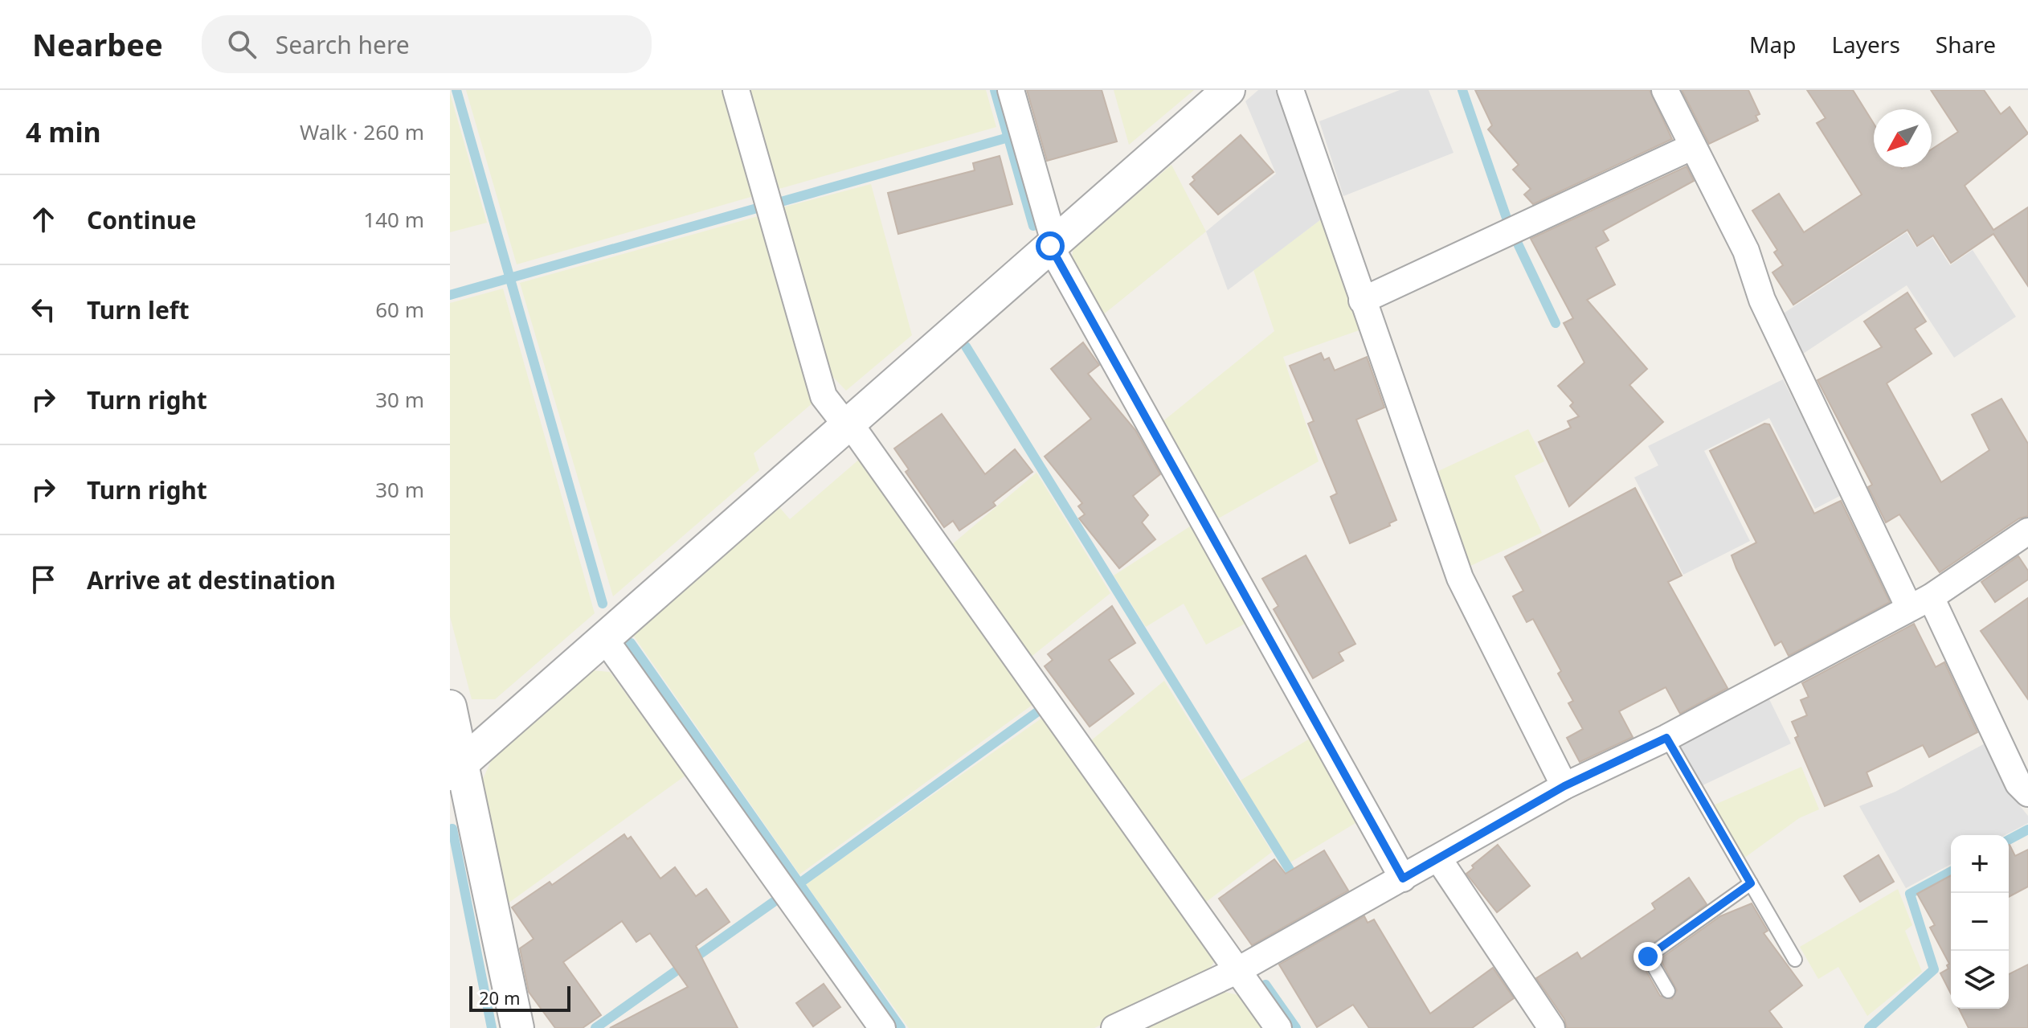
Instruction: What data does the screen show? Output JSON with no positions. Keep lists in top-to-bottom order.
{
  "scale_bar": "20 m",
  "north": "bottom left",
  "page": {
    "header": "Nearbee",
    "search": "Search here",
    "nav": ["Map", "Layers", "Share"],
    "heading": ["4 min", "Walk · 260 m"],
    "list": [
      ["Continue", "140 m"],
      ["Turn left", "60 m"],
      ["Turn right", "30 m"],
      ["Turn right", "30 m"],
      "Arrive at destination"
    ],
    "map_buttons": ["+", "−"],
    "scale": "20 m"
  }
}
